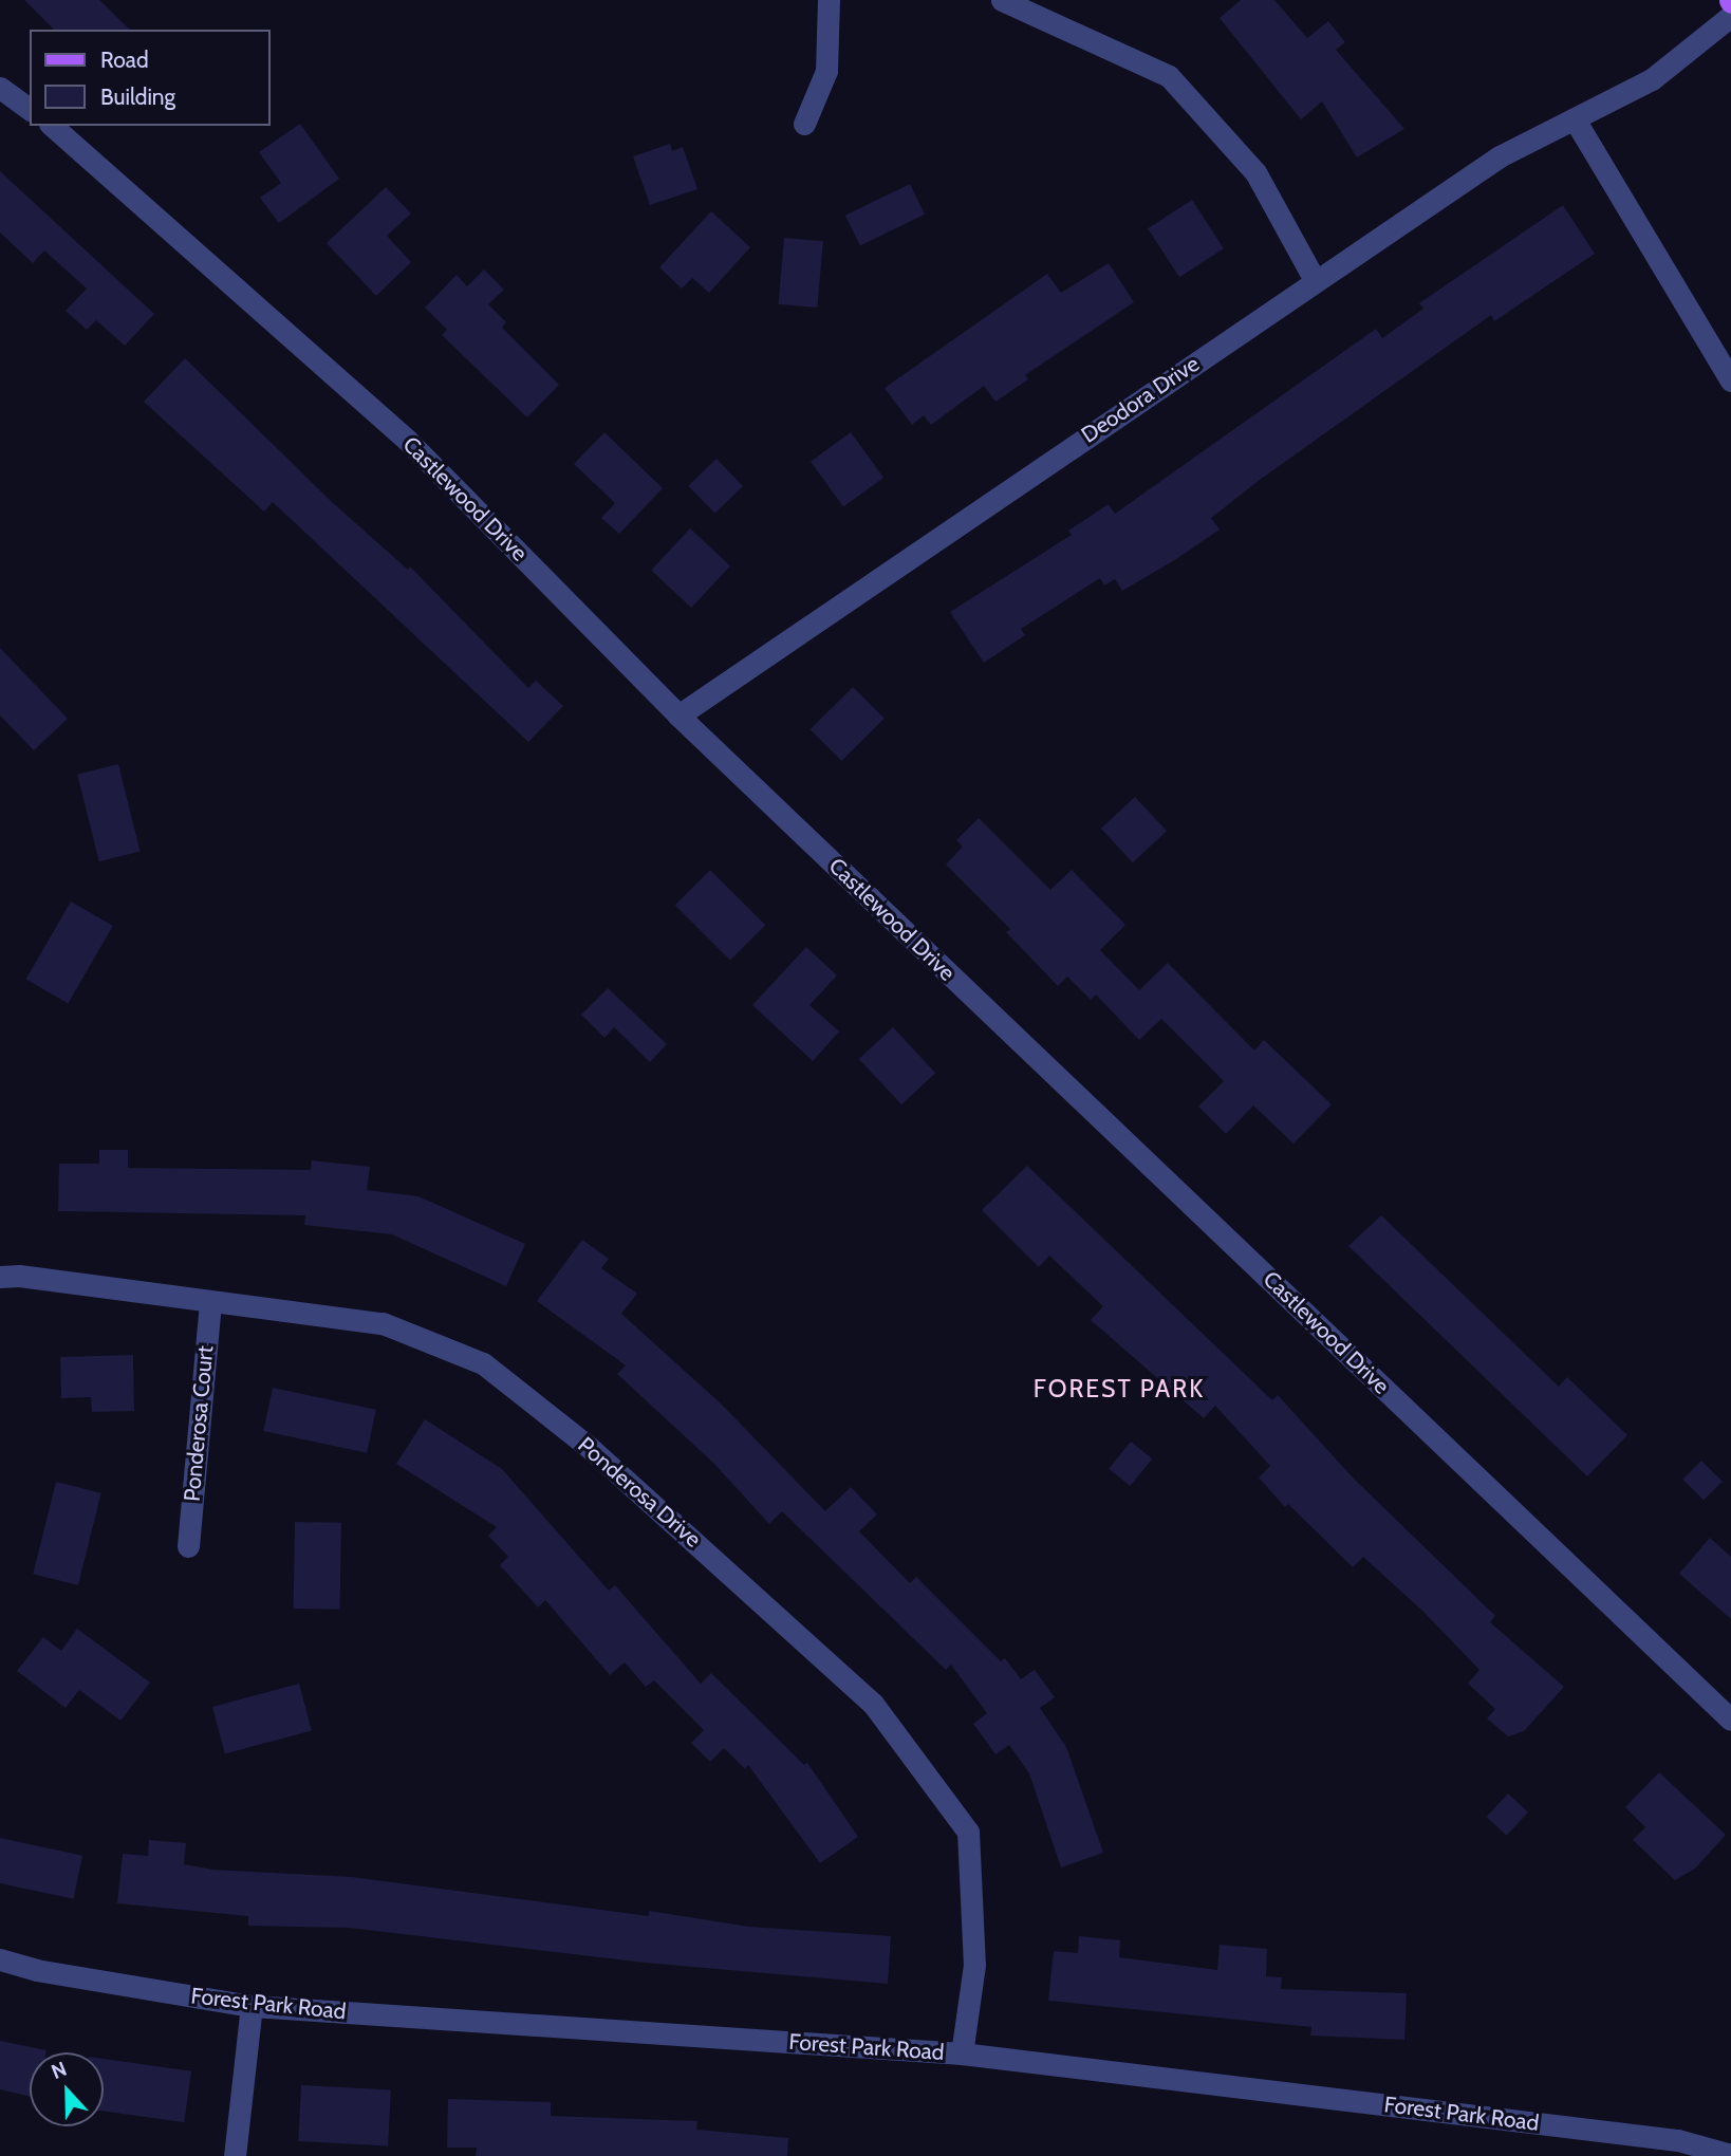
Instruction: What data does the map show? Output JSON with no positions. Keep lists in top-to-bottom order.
{
  "streets": {
    "street": [
      "Deodora Drive",
      "Castlewood Drive",
      "Ponderosa Court",
      "Ponderosa Drive",
      "Forest Park Road"
    ]
  },
  "crossings": [
    ["Deodora Drive", "Castlewood Drive"],
    ["Ponderosa Court", "Ponderosa Drive"],
    ["Ponderosa Drive", "Forest Park Road"]
  ],
  "districts": ["FOREST PARK"],
  "legend": ["Road", "Building"],
  "north": "top"
}
